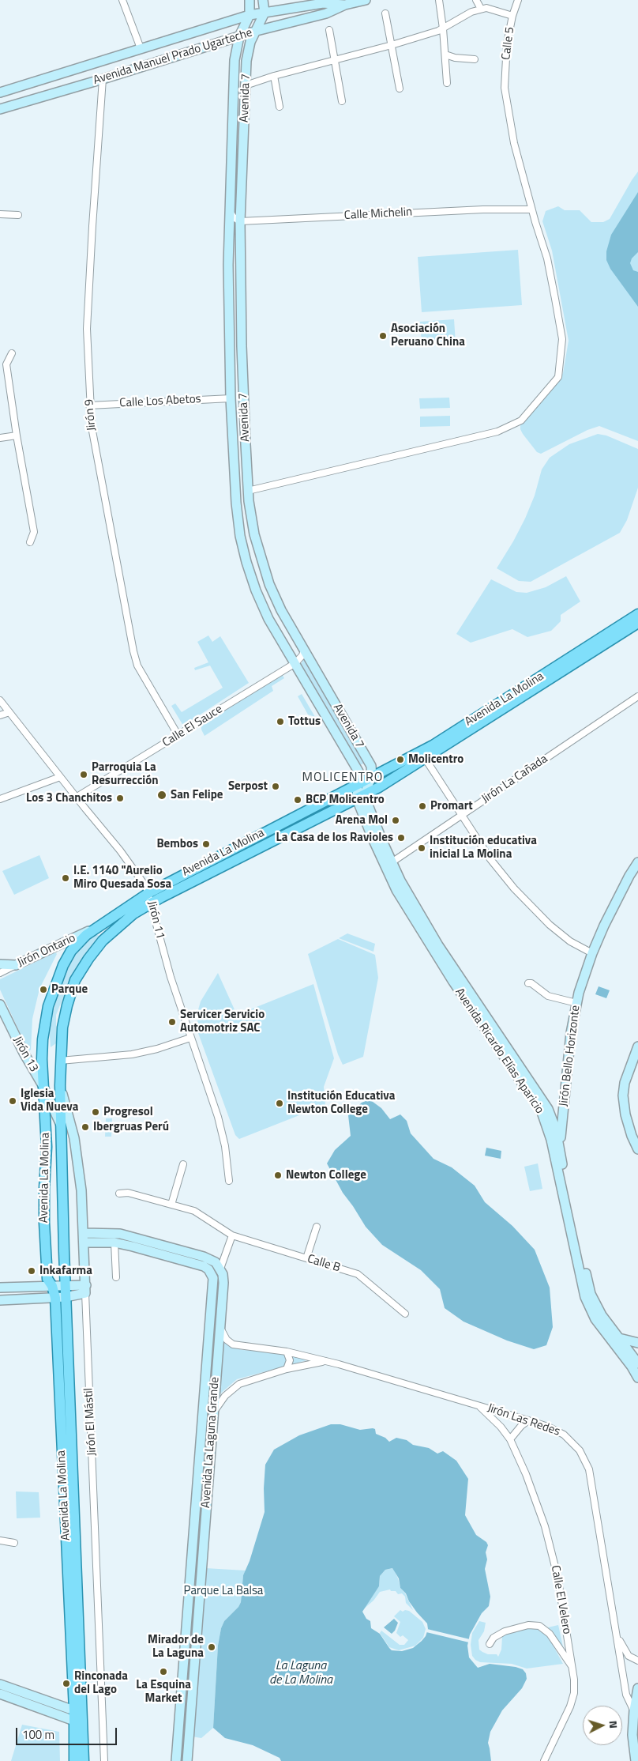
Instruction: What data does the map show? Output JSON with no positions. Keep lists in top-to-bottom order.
{
  "streets": {
    "main road": ["Avenida La Molina"],
    "street": [
      "Calle 5",
      "Avenida Manuel Prado Ugarteche",
      "Avenida 7",
      "Calle Michelin",
      "Calle Los Abetos",
      "Jirón 9",
      "Calle El Sauce",
      "Jirón La Cañada",
      "Jirón 11",
      "Jirón Ontario",
      "Avenida Ricardo Elías Aparicio",
      "Jirón 13",
      "Jirón Bello Horizonte",
      "Calle B",
      "Jirón Las Redes",
      "Jirón El Mástil",
      "Avenida La Laguna Grande",
      "Calle El Velero"
    ]
  },
  "crossings": [
    ["Calle 5", "Avenida 7"],
    ["Calle 5", "Calle Michelin"],
    ["Avenida Manuel Prado Ugarteche", "Avenida 7"],
    ["Avenida Manuel Prado Ugarteche", "Jirón 9"],
    ["Avenida 7", "Calle Michelin"],
    ["Avenida 7", "Calle Los Abetos"],
    ["Avenida 7", "Avenida La Molina"],
    ["Avenida 7", "Calle El Sauce"],
    ["Avenida 7", "Avenida Ricardo Elías Aparicio"],
    ["Calle Los Abetos", "Jirón 9"],
    ["Jirón 9", "Calle El Sauce"],
    ["Avenida La Molina", "Jirón 11"],
    ["Avenida La Molina", "Jirón Ontario"],
    ["Avenida La Molina", "Avenida Ricardo Elías Aparicio"],
    ["Avenida La Molina", "Jirón 13"],
    ["Avenida La Molina", "Jirón El Mástil"],
    ["Calle El Sauce", "Jirón 11"],
    ["Jirón La Cañada", "Avenida Ricardo Elías Aparicio"],
    ["Avenida Ricardo Elías Aparicio", "Jirón Bello Horizonte"],
    ["Jirón Las Redes", "Avenida La Laguna Grande"],
    ["Jirón Las Redes", "Calle El Velero"],
    ["Jirón El Mástil", "Avenida La Laguna Grande"]
  ],
  "districts": ["MOLICENTRO"],
  "water": ["La Laguna de La Molina"],
  "parks": ["Parque La Balsa"],
  "places": [
    "Asociación Peruano China",
    "Tottus",
    "Molicentro",
    "Parroquia La Resurrección",
    "Serpost",
    "San Felipe",
    "Los 3 Chanchitos",
    "BCP Molicentro",
    "Promart",
    "Arena Mol",
    "La Casa de los Ravioles",
    "Bembos",
    "Institución educativa inicial La Molina",
    "I.E. 1140 \"Aurelio Miro Quesada Sosa",
    "Parque",
    "Servicer Servicio Automotriz SAC",
    "Iglesia Vida Nueva",
    "Institución Educativa Newton College",
    "Progresol",
    "Ibergruas Perú",
    "Newton College",
    "Inkafarma",
    "Mirador de La Laguna",
    "La Esquina Market",
    "Rinconada del Lago"
  ],
  "scale_bar": "100 m",
  "north": "right"
}
